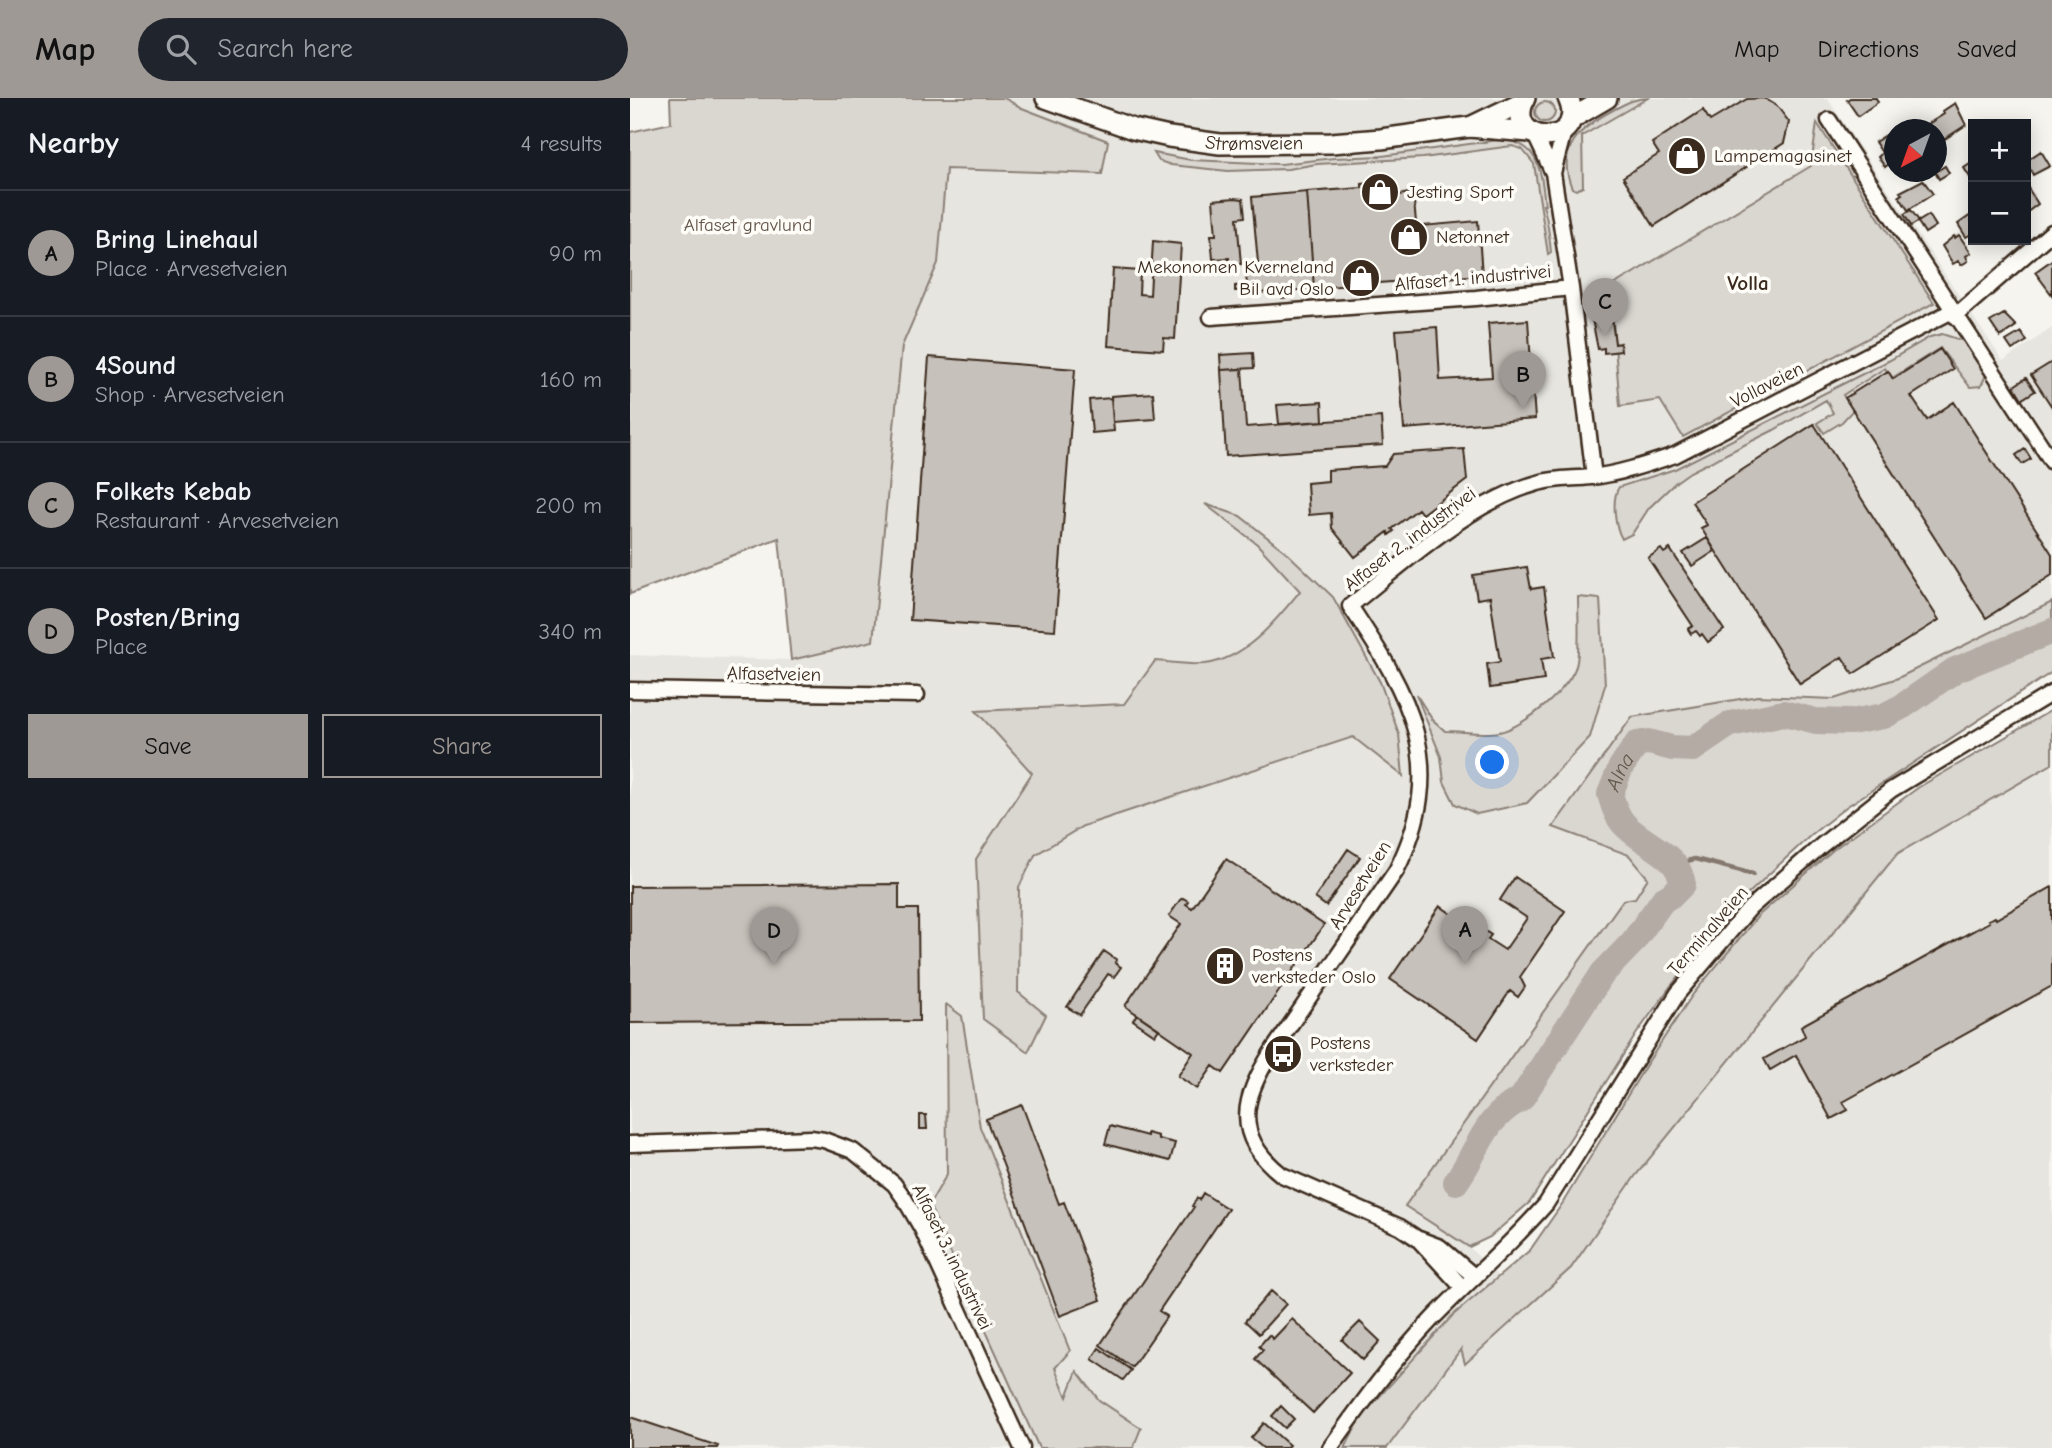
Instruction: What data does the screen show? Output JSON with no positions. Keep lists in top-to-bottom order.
{
  "streets": {
    "main road": ["Strømsveien"],
    "street": [
      "Alfaset 1. industrivei",
      "Vollaveien",
      "Alfaset 2. industrivei",
      "Alfasetveien",
      "Arvesetveien",
      "Terminalveien",
      "Alfaset 3. industrivei"
    ]
  },
  "crossings": [
    ["Vollaveien", "Alfaset 2. industrivei"],
    ["Alfaset 2. industrivei", "Arvesetveien"]
  ],
  "districts": ["Volla"],
  "water": ["Alna"],
  "parks": ["Alfaset gravlund"],
  "places": {
    "shop": [
      "Lampemagasinet",
      "Jesting Sport",
      "Netonnet",
      "Mekonomen Kverneland Bil avd Oslo"
    ],
    "building": ["Postens verksteder Oslo"],
    "bus stop": ["Postens verksteder"]
  },
  "north": "bottom left",
  "page": {
    "header": "Map",
    "search": "Search here",
    "nav": ["Map", "Directions", "Saved"],
    "heading": ["Nearby", "4 results"],
    "map_buttons": ["+", "−"],
    "list": [
      {
        "mark": "A",
        "name": "Bring Linehaul",
        "note": "Place · Arvesetveien",
        "value": "90 m"
      },
      {
        "mark": "B",
        "name": "4Sound",
        "note": "Shop · Arvesetveien",
        "value": "160 m"
      },
      {
        "mark": "C",
        "name": "Folkets Kebab",
        "note": "Restaurant · Arvesetveien",
        "value": "200 m"
      },
      {
        "mark": "D",
        "name": "Posten/Bring",
        "note": "Place",
        "value": "340 m"
      }
    ],
    "pins": [
      "C",
      "B",
      "A",
      "D"
    ],
    "buttons": ["Save", "Share"]
  }
}
